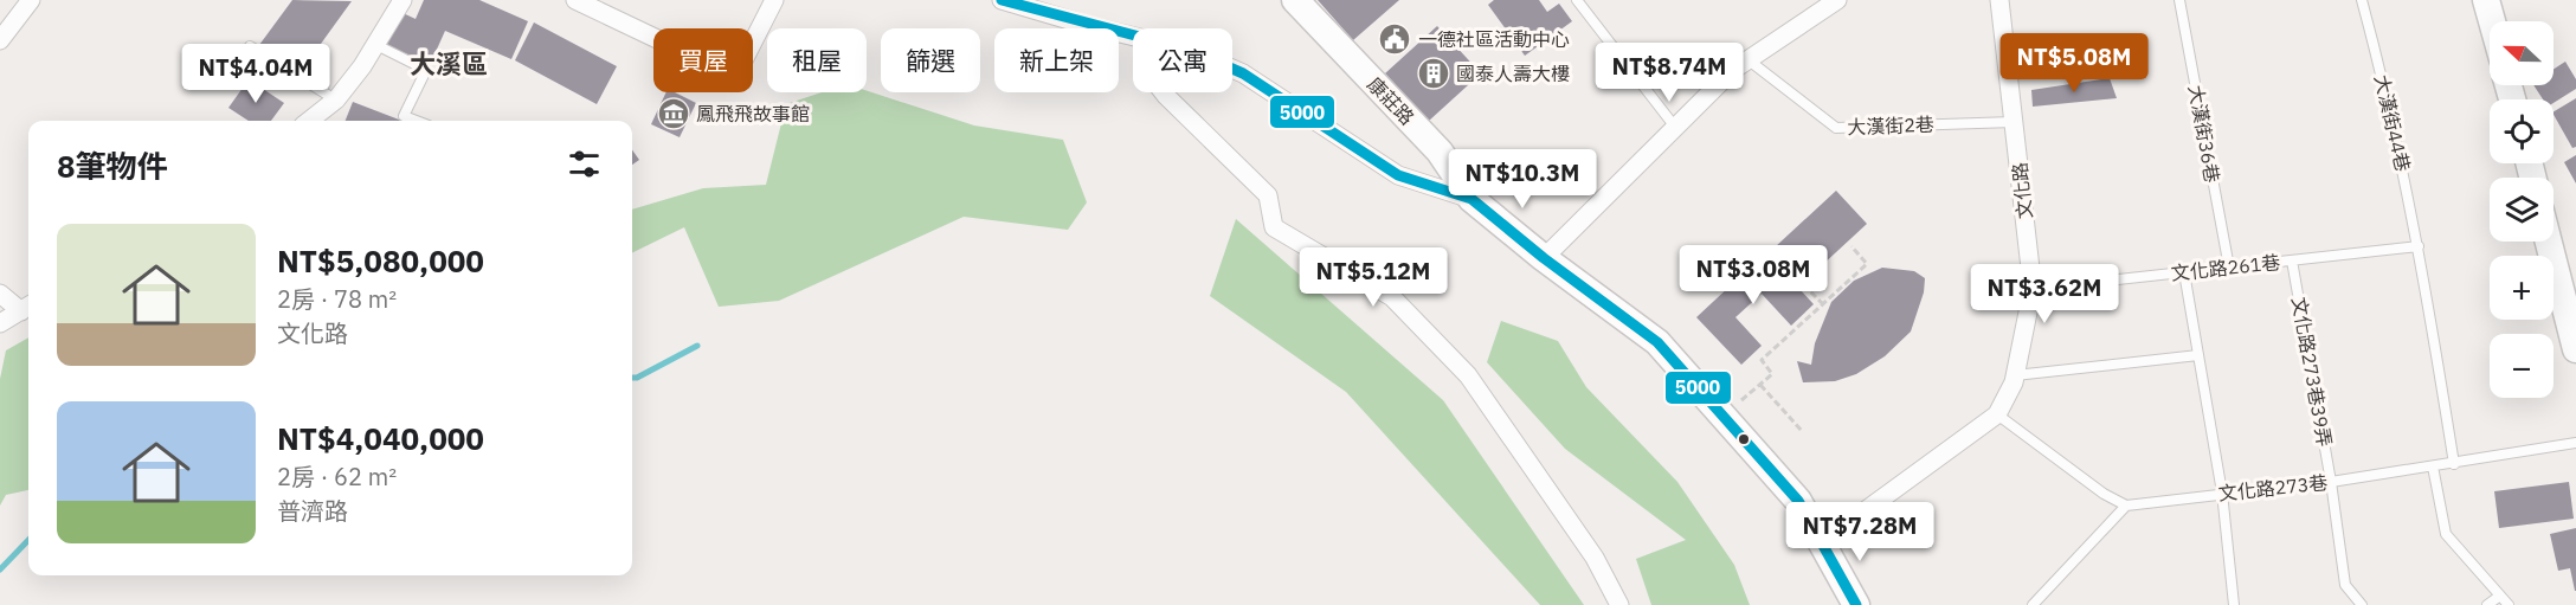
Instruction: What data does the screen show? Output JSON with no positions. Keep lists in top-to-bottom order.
{
  "streets": {
    "street": ["康莊路", "文化路"],
    "lane": [
      "大漢街44巷",
      "大漢街2巷",
      "大漢街36巷",
      "文化路261巷",
      "文化路273巷39弄",
      "文化路273巷"
    ]
  },
  "crossings": [
    ["康莊路", "文化路"],
    ["大漢街44巷", "文化路261巷"],
    ["大漢街44巷", "文化路273巷"],
    ["大漢街2巷", "文化路"],
    ["大漢街36巷", "文化路261巷"],
    ["文化路", "文化路261巷"],
    ["文化路261巷", "文化路273巷39弄"],
    ["文化路273巷39弄", "文化路273巷"]
  ],
  "districts": ["大溪區"],
  "places": {
    "public building": ["一德社區活動中心"],
    "building": ["國泰人壽大樓"],
    "museum": ["鳳飛飛故事館"]
  },
  "lines": ["transit line 5000"],
  "north": "left",
  "page": {
    "map_buttons": ["+", "−"],
    "chip": [
      "買屋",
      "租屋",
      "篩選",
      "新上架",
      "公寓"
    ],
    "price": [
      "NT$5.08M",
      "NT$8.74M",
      "NT$4.04M",
      "NT$10.3M",
      "NT$3.08M",
      "NT$5.12M",
      "NT$3.62M",
      "NT$7.28M"
    ],
    "heading": "8筆物件",
    "list": [
      {
        "name": "NT$5,080,000",
        "note": "2房 · 78 m² · 文化路"
      },
      {
        "name": "NT$4,040,000",
        "note": "2房 · 62 m² · 普濟路"
      }
    ]
  }
}
